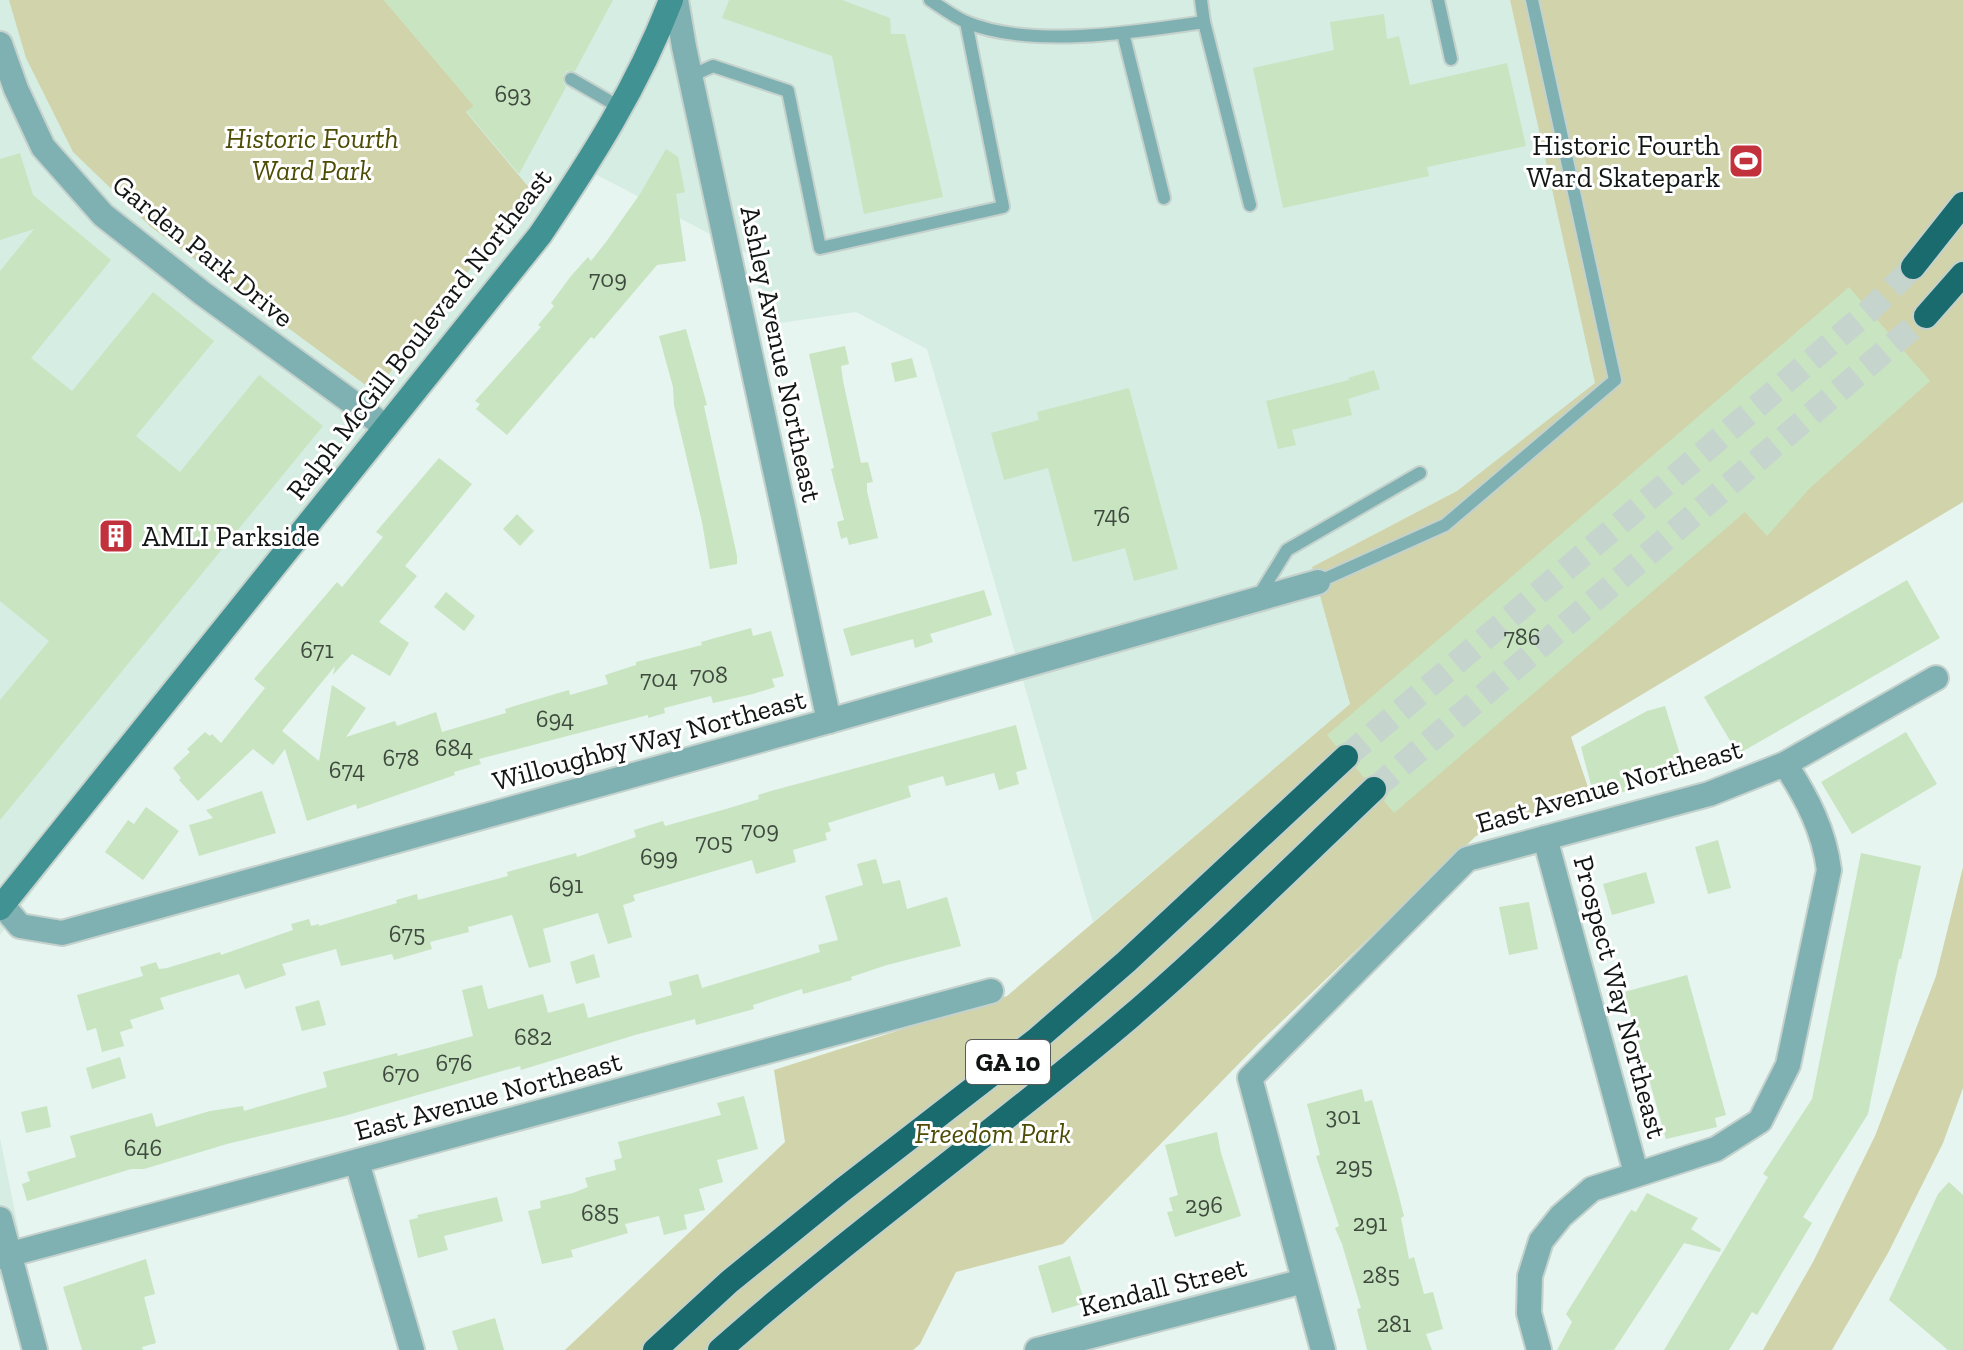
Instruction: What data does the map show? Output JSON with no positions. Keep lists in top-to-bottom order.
{
  "streets": {
    "highway": ["GA 10"],
    "main road": ["Ralph McGill Boulevard Northeast"],
    "street": [
      "Garden Park Drive",
      "Ashley Avenue Northeast",
      "Willoughby Way Northeast",
      "East Avenue Northeast",
      "Prospect Way Northeast",
      "Kendall Street"
    ]
  },
  "crossings": [
    ["Garden Park Drive", "Ralph McGill Boulevard Northeast"],
    ["Ralph McGill Boulevard Northeast", "Ashley Avenue Northeast"],
    ["Ralph McGill Boulevard Northeast", "Willoughby Way Northeast"],
    ["Ashley Avenue Northeast", "Willoughby Way Northeast"],
    ["East Avenue Northeast", "Prospect Way Northeast"],
    ["East Avenue Northeast", "Kendall Street"]
  ],
  "parks": ["Historic Fourth Ward Park", "Freedom Park"],
  "places": {
    "sports": ["Historic Fourth Ward Skatepark"],
    "building": ["AMLI Parkside"]
  },
  "house_numbers": [
    "693",
    "709",
    "746",
    "786",
    "671",
    "708",
    "704",
    "694",
    "684",
    "678",
    "674",
    "709",
    "705",
    "699",
    "691",
    "675",
    "682",
    "676",
    "670",
    "301",
    "646",
    "295",
    "296",
    "685",
    "291",
    "285",
    "281"
  ]
}
